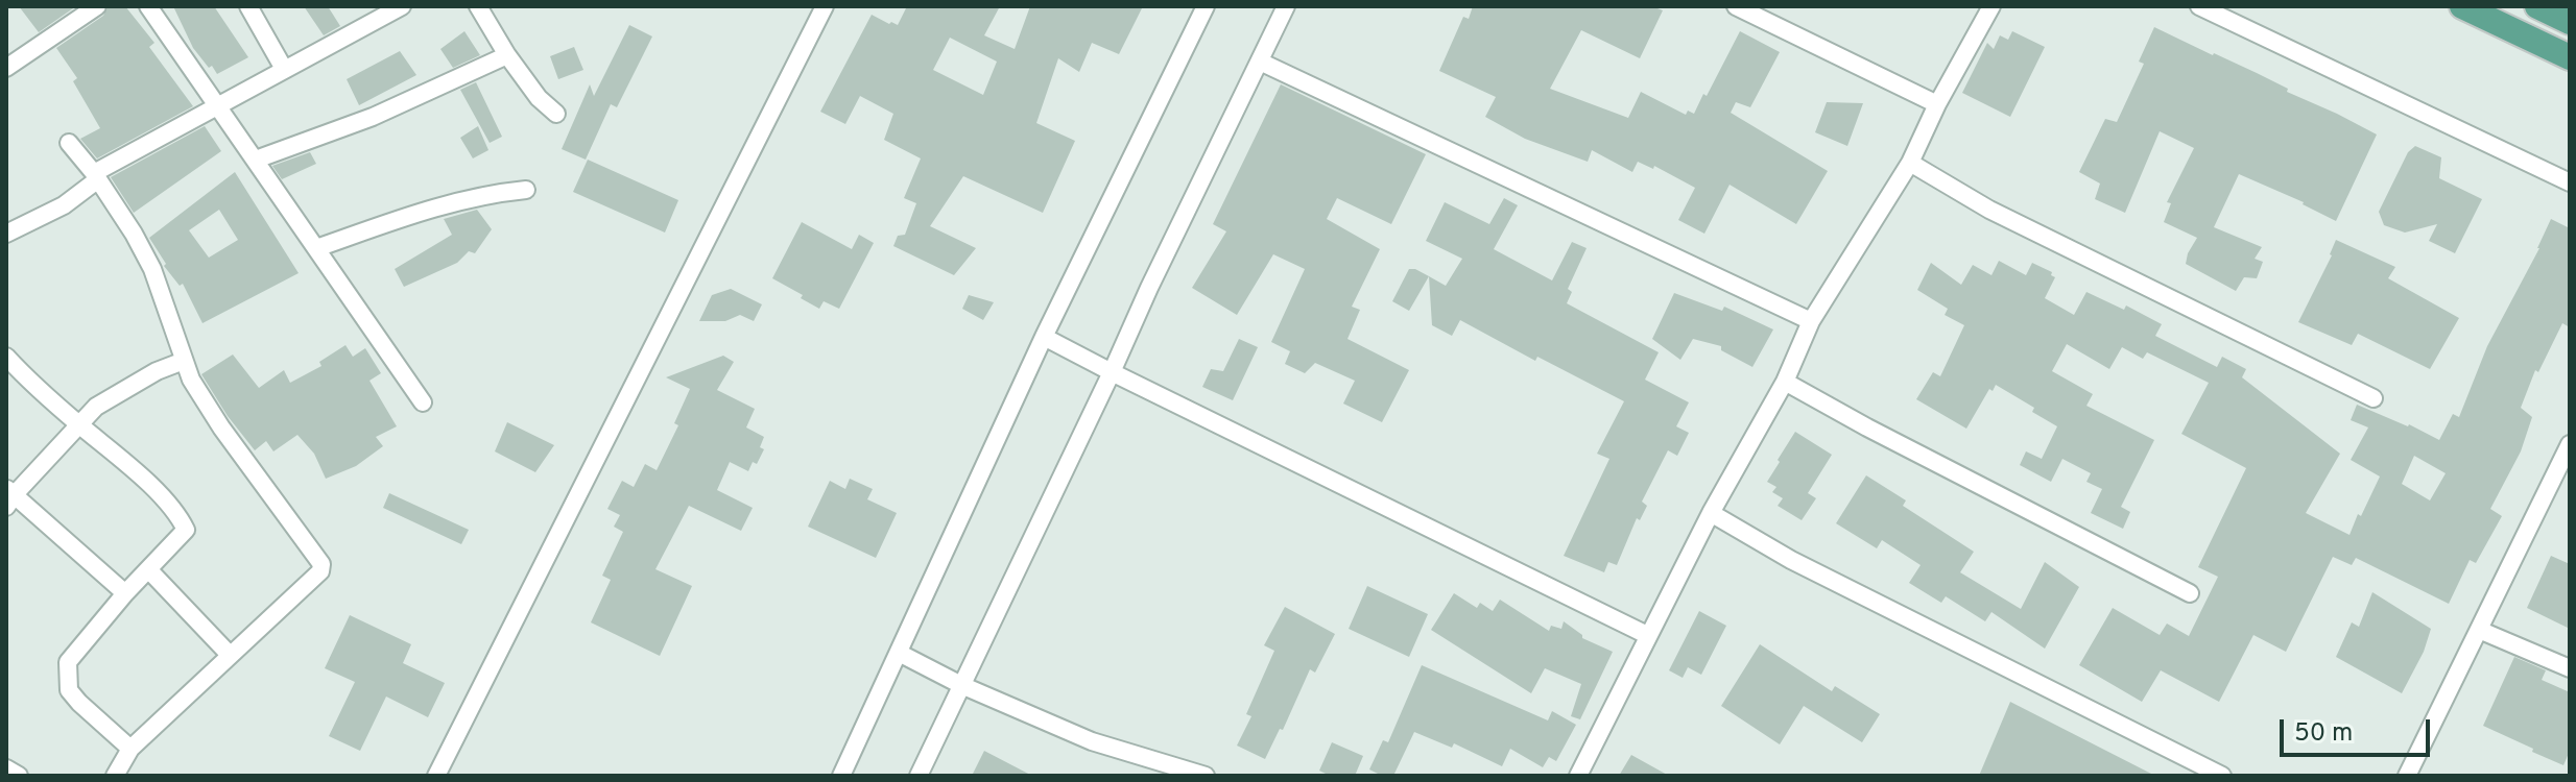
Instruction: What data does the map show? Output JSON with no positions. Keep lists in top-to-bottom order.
{
  "scale_bar": "50 m"
}
